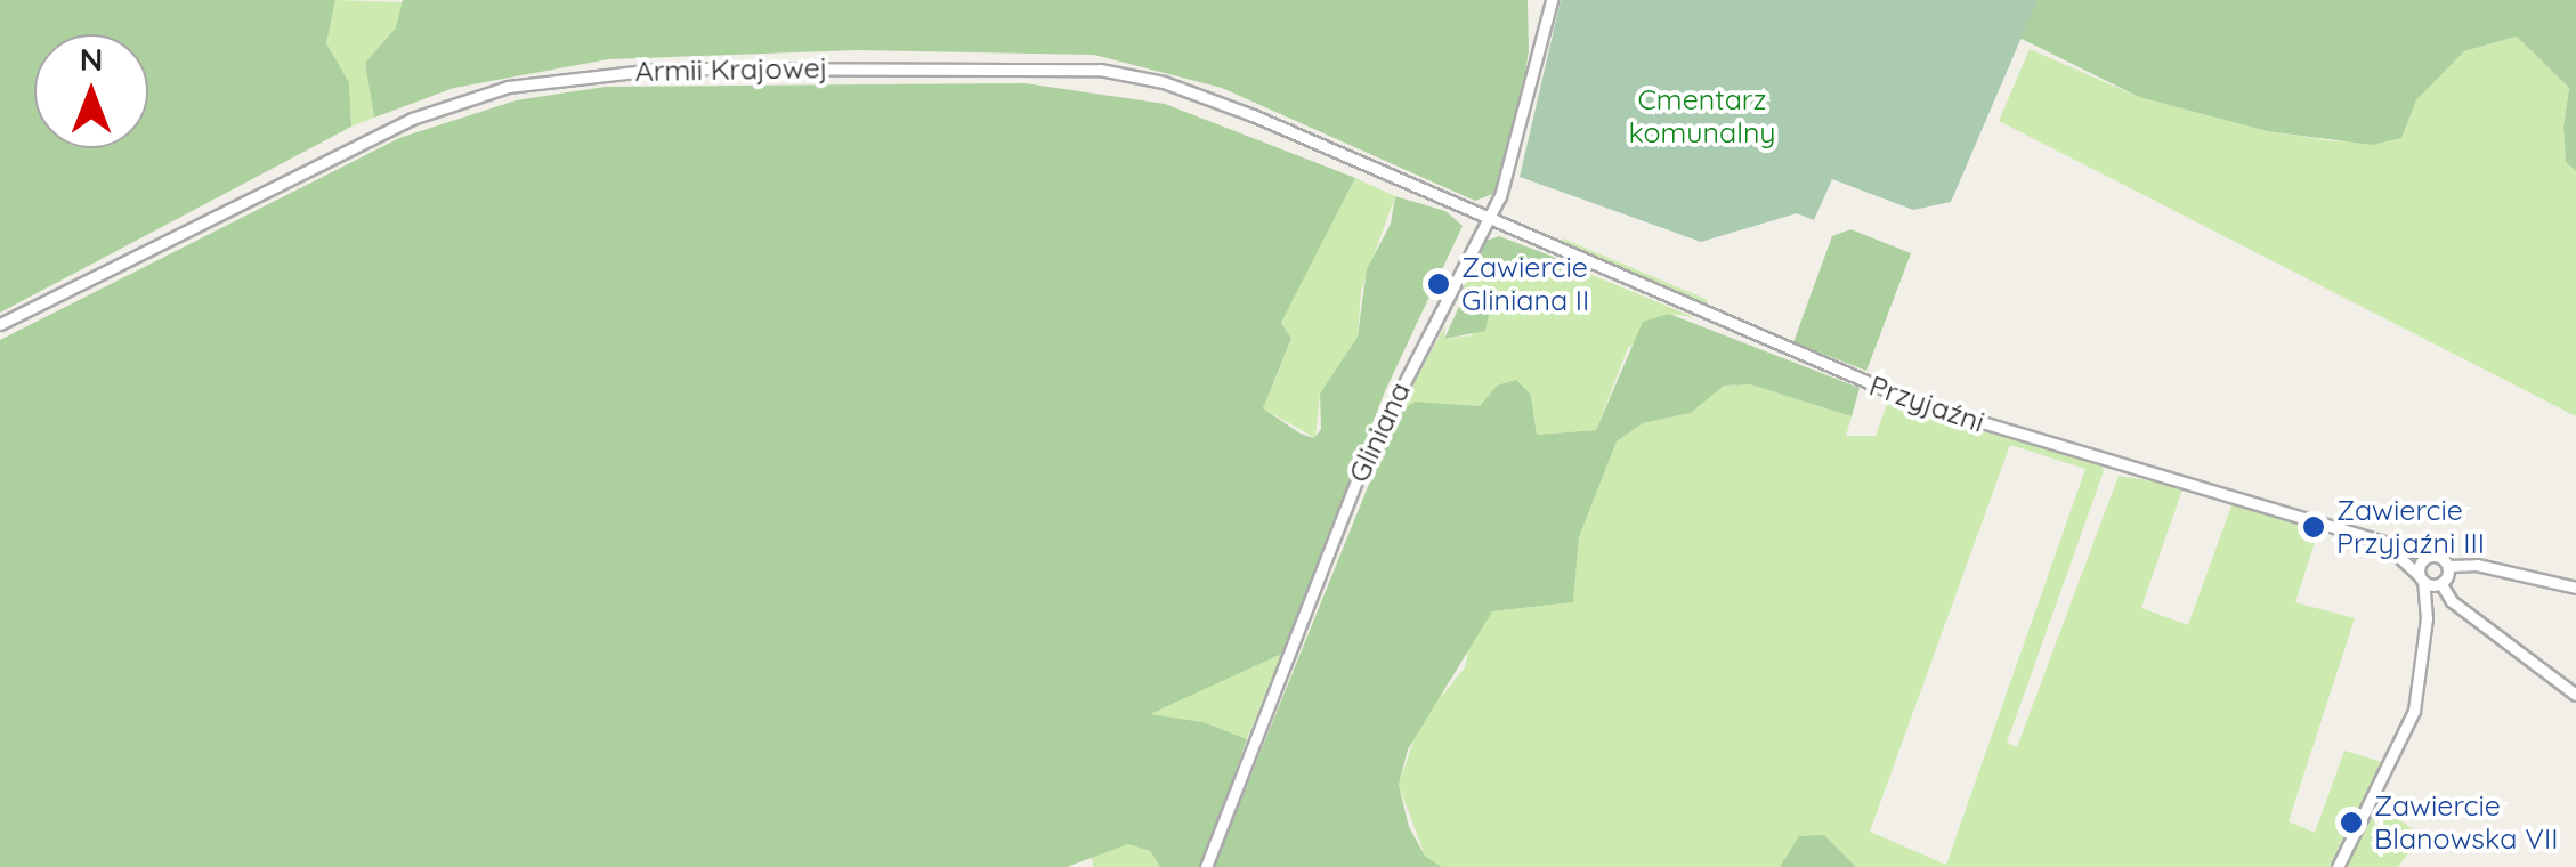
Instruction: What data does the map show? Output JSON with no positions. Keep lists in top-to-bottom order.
{
  "streets": {
    "street": ["Armii Krajowej", "Przyjaźni", "Gliniana"]
  },
  "crossings": [
    ["Armii Krajowej", "Przyjaźni"],
    ["Armii Krajowej", "Gliniana"],
    ["Przyjaźni", "Gliniana"]
  ],
  "parks": ["Cmentarz komunalny"],
  "places": ["Zawiercie Gliniana II", "Zawiercie Przyjaźni III", "Zawiercie Blanowska VII"],
  "north": "top"
}
